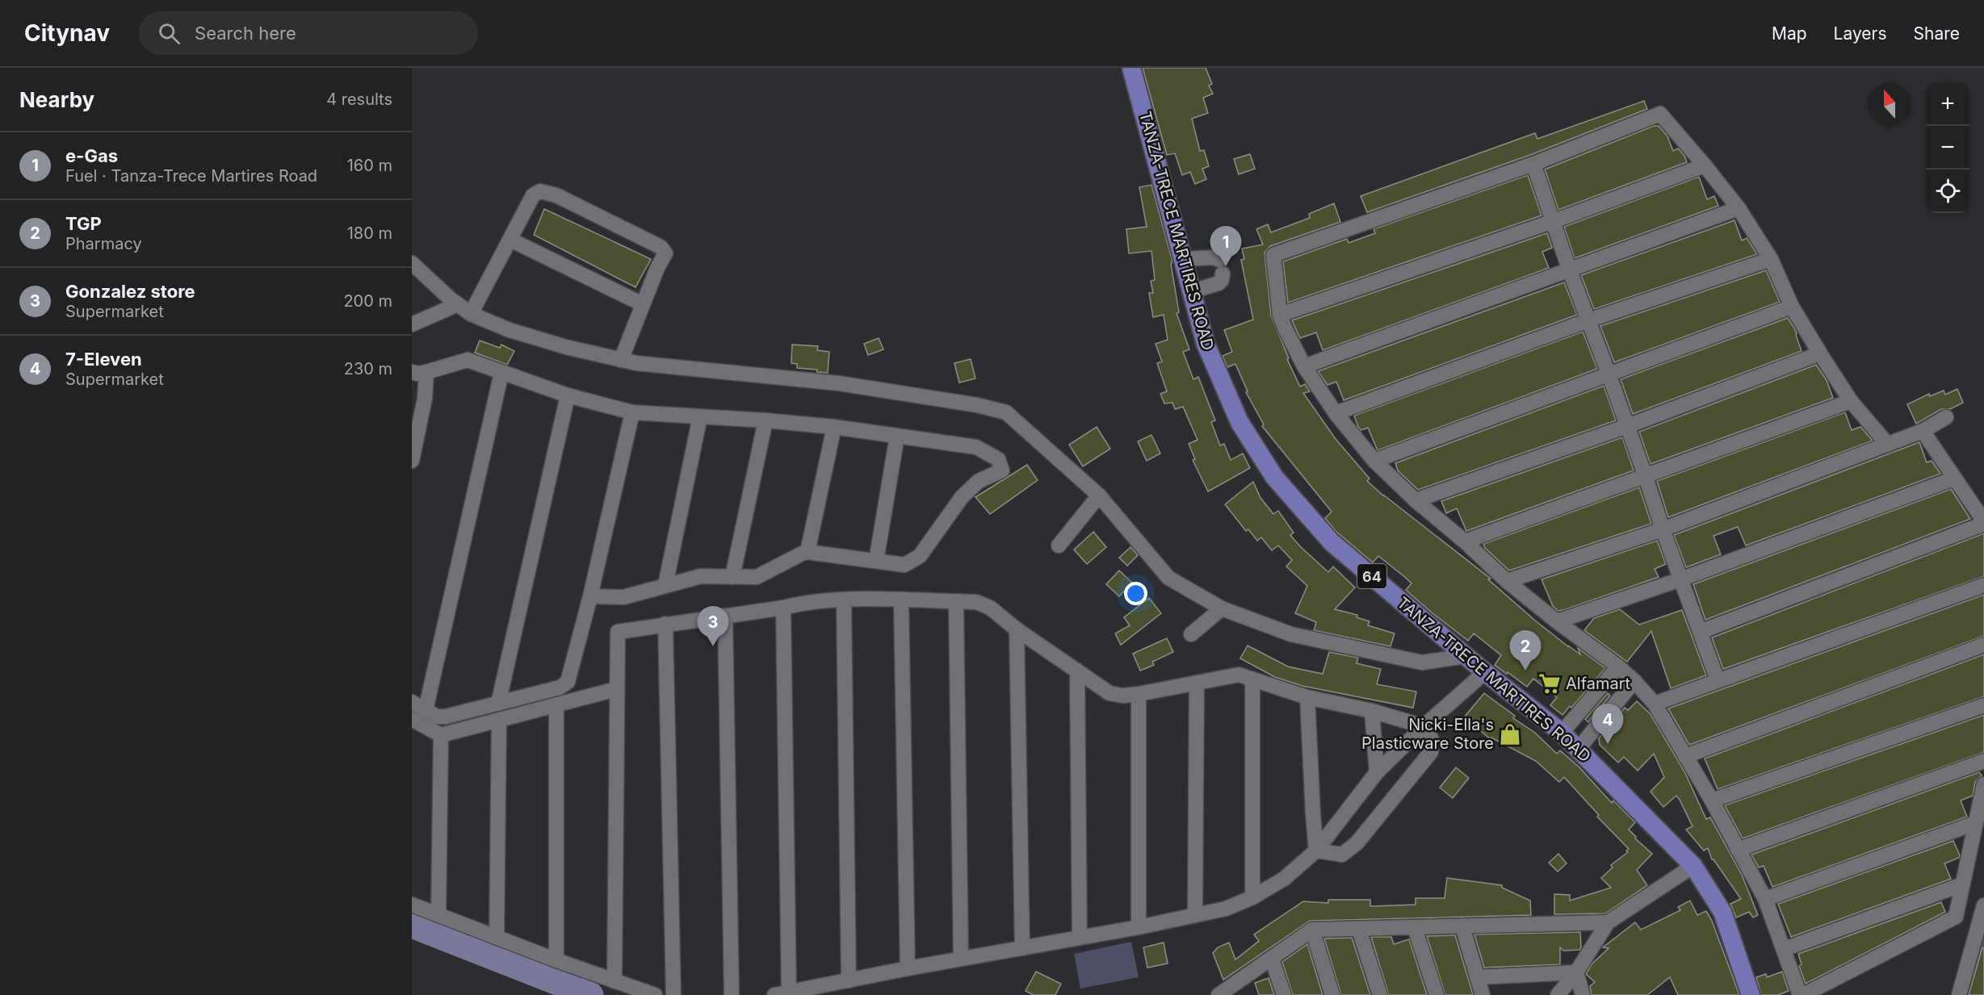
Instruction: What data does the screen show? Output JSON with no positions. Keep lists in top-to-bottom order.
{
  "streets": {
    "main road": ["TANZA-TRECE MARTIRES ROAD", "64"]
  },
  "places": {
    "supermarket": ["Alfamart"],
    "shop": ["Nicki-Ella's Plasticware Store"]
  },
  "north": "top",
  "page": {
    "header": "Citynav",
    "search": "Search here",
    "nav": ["Map", "Layers", "Share"],
    "heading": ["Nearby", "4 results"],
    "map_buttons": ["+", "−"],
    "list": [
      {
        "mark": "1",
        "name": "e-Gas",
        "note": "Fuel · Tanza-Trece Martires Road",
        "value": "160 m"
      },
      {
        "mark": "2",
        "name": "TGP",
        "note": "Pharmacy",
        "value": "180 m"
      },
      {
        "mark": "3",
        "name": "Gonzalez store",
        "note": "Supermarket",
        "value": "200 m"
      },
      {
        "mark": "4",
        "name": "7-Eleven",
        "note": "Supermarket",
        "value": "230 m"
      }
    ],
    "pins": [
      "1",
      "3",
      "2",
      "4"
    ]
  }
}
